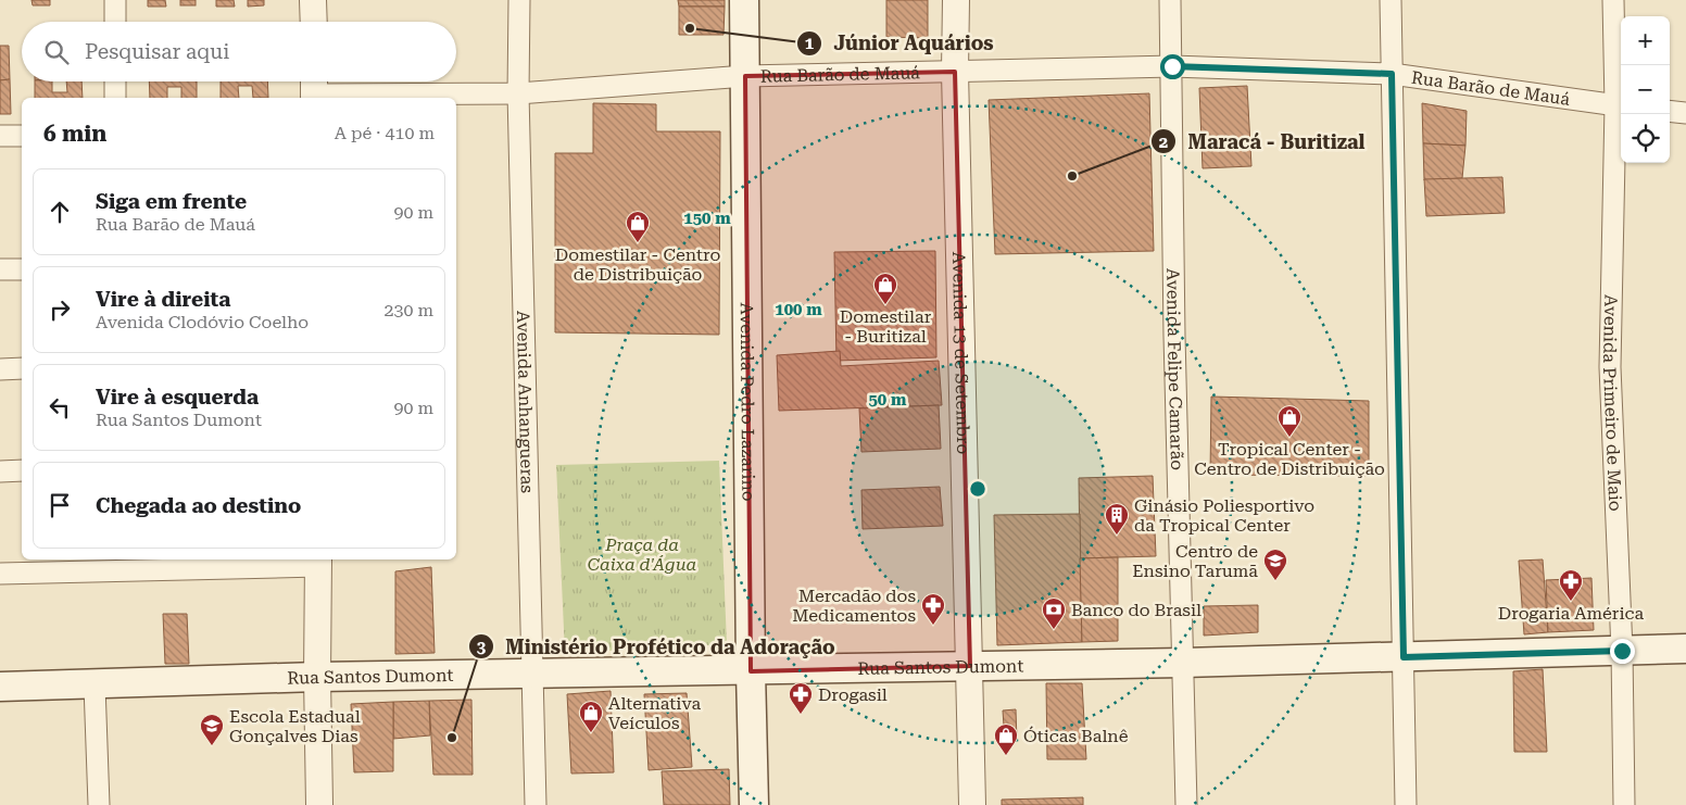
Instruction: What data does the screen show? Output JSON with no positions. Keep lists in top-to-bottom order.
{
  "streets": {
    "main road": ["Avenida Pedro Lazarino", "Rua Santos Dumont"],
    "street": [
      "Rua Barão de Mauá",
      "Avenida 13 de Setembro",
      "Avenida Felipe Camarão",
      "Avenida Anhangueras",
      "Avenida Primeiro de Maio"
    ]
  },
  "crossings": [
    ["Rua Barão de Mauá", "Avenida 13 de Setembro"],
    ["Rua Barão de Mauá", "Avenida Felipe Camarão"],
    ["Rua Barão de Mauá", "Avenida Anhangueras"],
    ["Rua Barão de Mauá", "Avenida Pedro Lazarino"],
    ["Rua Barão de Mauá", "Avenida Primeiro de Maio"],
    ["Avenida 13 de Setembro", "Rua Santos Dumont"],
    ["Avenida Felipe Camarão", "Rua Santos Dumont"],
    ["Avenida Anhangueras", "Rua Santos Dumont"],
    ["Avenida Pedro Lazarino", "Rua Santos Dumont"],
    ["Avenida Primeiro de Maio", "Rua Santos Dumont"]
  ],
  "parks": ["Praça da Caixa d'Água"],
  "places": {
    "other": ["Júnior Aquários", "Maracá - Buritizal", "Ministério Profético da Adoração"],
    "shop": [
      "Domestilar - Centro de Distribuição",
      "Domestilar - Buritizal",
      "Tropical Center - Centro de Distribuição",
      "Alternativa Veículos",
      "Óticas Balnê"
    ],
    "building": ["Ginásio Poliesportivo da Tropical Center"],
    "school or university": ["Centro de Ensino Tarumã", "Escola Estadual Gonçalves Dias"],
    "pharmacy": ["Drogaria América", "Mercadão dos Medicamentos", "Drogasil"],
    "bank": ["Banco do Brasil"]
  },
  "page": {
    "map_buttons": ["+", "−"],
    "search": "Pesquisar aqui",
    "heading": ["6 min", "A pé · 410 m"],
    "list": [
      ["Siga em frente", "Rua Barão de Mauá", "90 m"],
      ["Vire à direita", "Avenida Clodóvio Coelho", "230 m"],
      ["Vire à esquerda", "Rua Santos Dumont", "90 m"],
      "Chegada ao destino"
    ]
  },
  "rings": ["150 m", "100 m", "50 m"]
}
